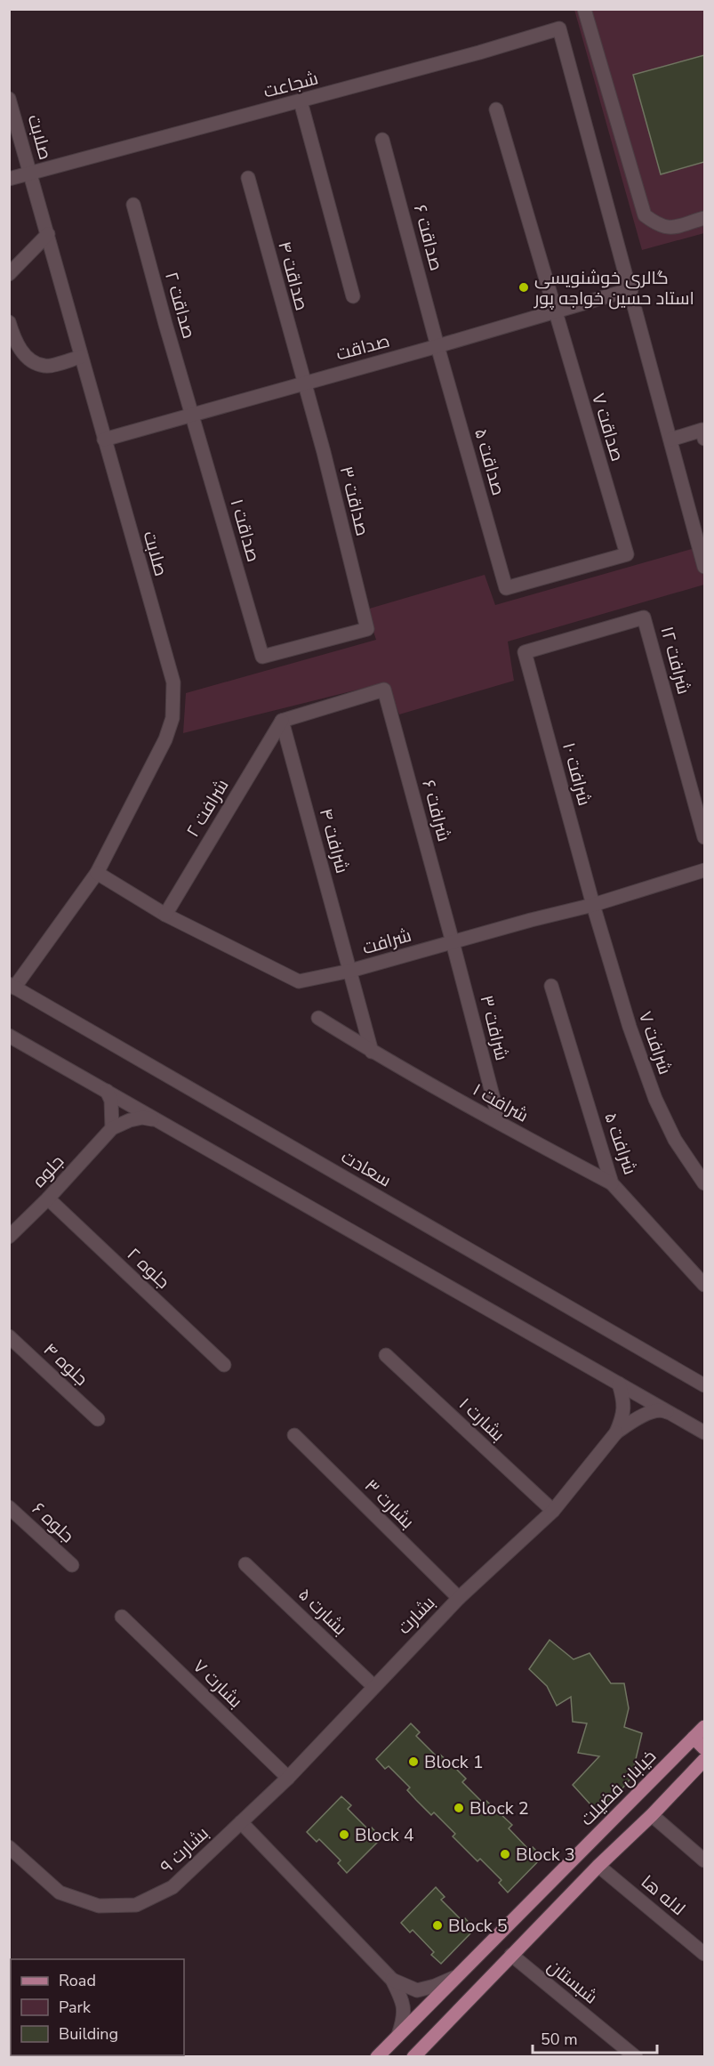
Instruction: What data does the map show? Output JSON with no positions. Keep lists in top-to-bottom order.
{
  "streets": {
    "main road": ["خیابان فضیلت"],
    "street": [
      "شجاعت",
      "صلابت",
      "صداقت ۶",
      "صداقت ۴",
      "صداقت ۲",
      "صداقت",
      "صداقت ۷",
      "صداقت ۵",
      "صداقت ۳",
      "صداقت ۱",
      "شرافت ۱۲",
      "شرافت ۱۰",
      "شرافت ۲",
      "شرافت ۶",
      "شرافت ۴",
      "شرافت",
      "شرافت ۳",
      "شرافت ۷",
      "شرافت ۱",
      "شرافت ۵",
      "سعادت",
      "جلوه",
      "جلوه ۲",
      "جلوه ۴",
      "بشارت ۱",
      "بشارت ۳",
      "جلوه ۶",
      "بشارت ۵",
      "بشارت",
      "بشارت ۷",
      "بشارت ۹",
      "لاله ها",
      "شبستان"
    ]
  },
  "crossings": [
    ["شجاعت", "صلابت"],
    ["شجاعت", "صداقت"],
    ["صلابت", "صداقت"],
    ["صلابت", "شرافت"],
    ["صلابت", "سعادت"],
    ["صداقت ۶", "صداقت"],
    ["صداقت ۶", "صداقت ۵"],
    ["صداقت ۴", "صداقت"],
    ["صداقت ۴", "صداقت ۳"],
    ["صداقت ۲", "صداقت"],
    ["صداقت ۲", "صداقت ۱"],
    ["صداقت", "صداقت ۷"],
    ["صداقت", "صداقت ۵"],
    ["صداقت", "صداقت ۳"],
    ["صداقت", "صداقت ۱"],
    ["صداقت ۷", "صداقت ۵"],
    ["صداقت ۳", "صداقت ۱"],
    ["شرافت ۱۲", "شرافت ۱۰"],
    ["شرافت ۱۰", "شرافت"],
    ["شرافت ۱۰", "شرافت ۷"],
    ["شرافت ۲", "شرافت ۶"],
    ["شرافت ۲", "شرافت ۴"],
    ["شرافت ۲", "شرافت"],
    ["شرافت ۶", "شرافت ۴"],
    ["شرافت ۶", "شرافت"],
    ["شرافت ۶", "شرافت ۳"],
    ["شرافت ۴", "شرافت"],
    ["شرافت", "شرافت ۳"],
    ["شرافت", "شرافت ۷"],
    ["شرافت ۳", "شرافت ۱"],
    ["شرافت ۱", "شرافت ۵"],
    ["جلوه", "جلوه ۲"],
    ["بشارت ۱", "بشارت"],
    ["بشارت ۳", "بشارت"],
    ["بشارت ۵", "بشارت"],
    ["بشارت", "بشارت ۷"],
    ["بشارت", "بشارت ۹"]
  ],
  "places": [
    "گالری خوشنویسی استاد حسین خواجه پور",
    "Block 1",
    "Block 2",
    "Block 4",
    "Block 3",
    "Block 5"
  ],
  "legend": ["Road", "Park", "Building"],
  "scale_bar": "50 m"
}
